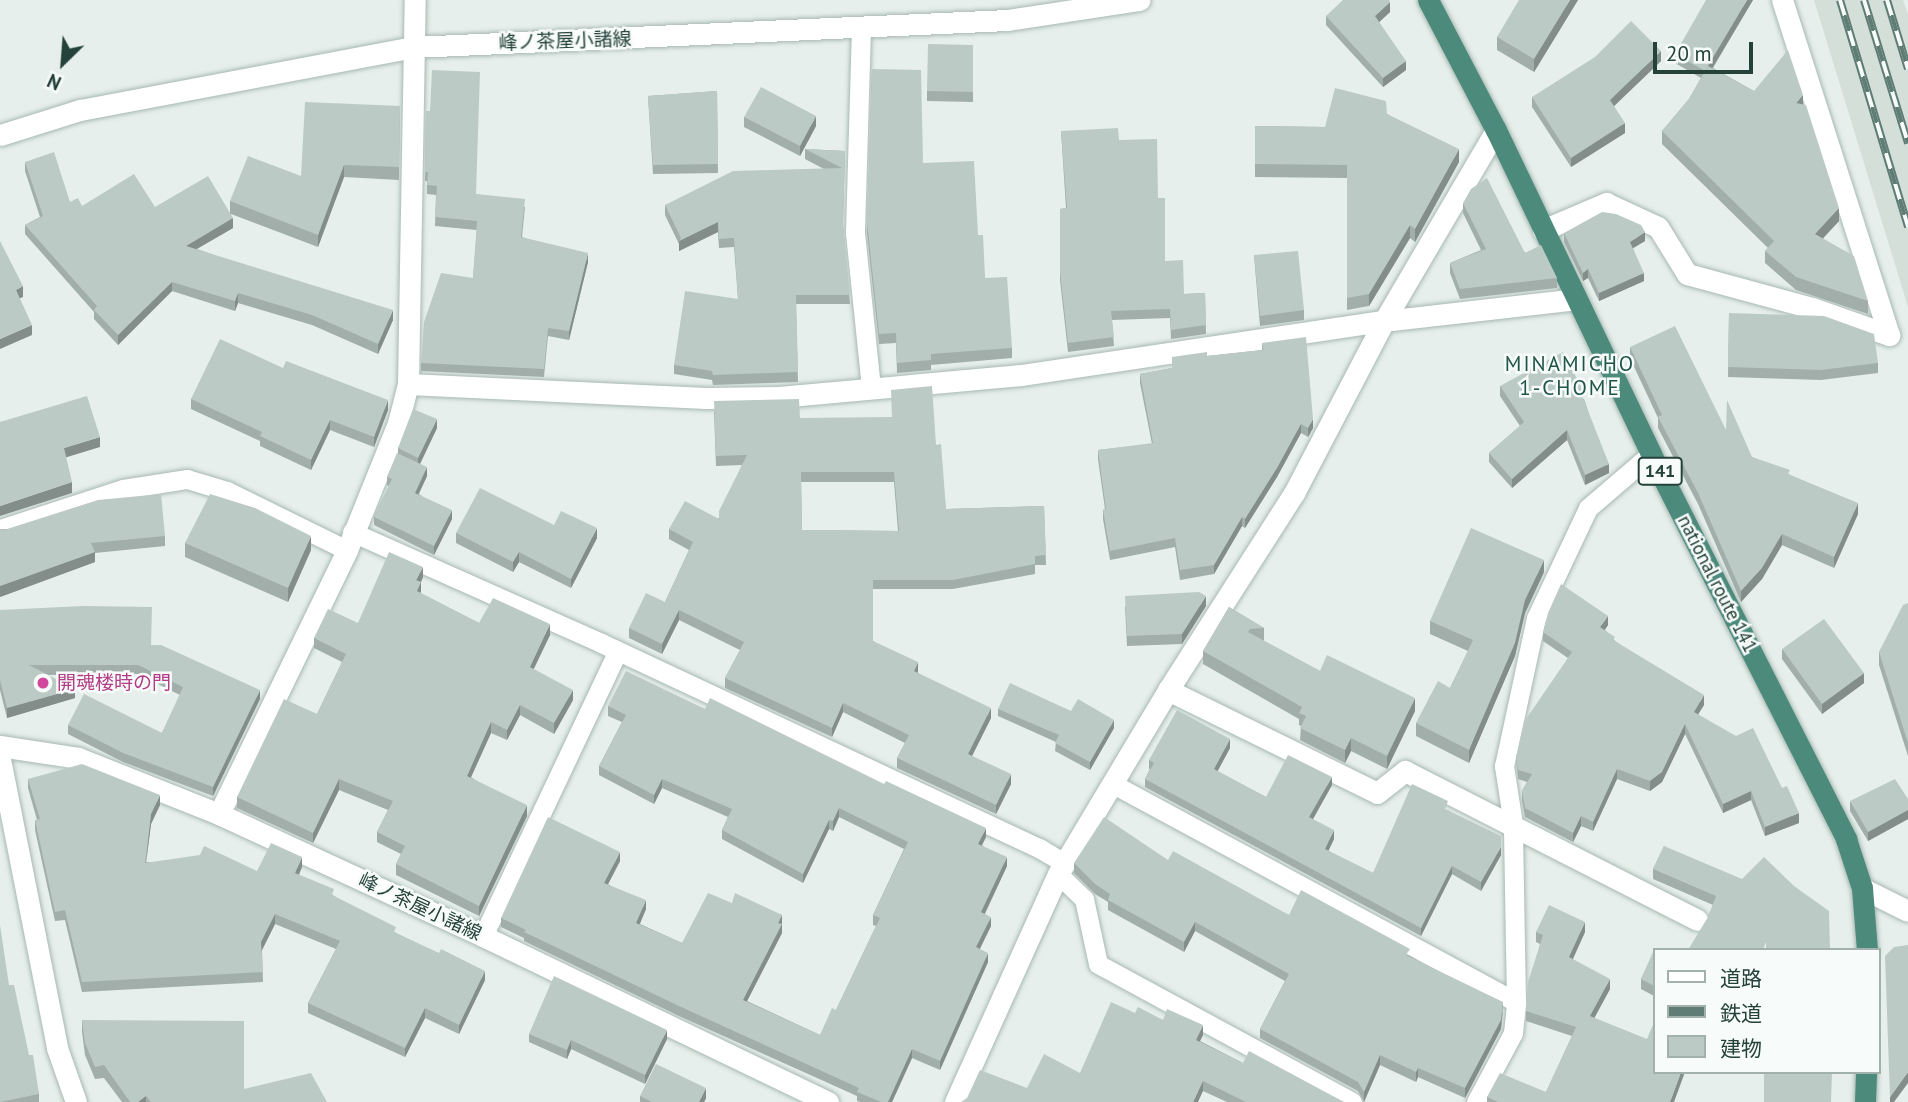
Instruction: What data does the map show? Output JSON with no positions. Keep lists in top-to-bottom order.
{
  "streets": {
    "highway": ["141", "national route 141"],
    "street": ["峰ノ茶屋小諸線"]
  },
  "districts": ["MINAMICHO 1-CHOME"],
  "places": ["開魂楼時の門"],
  "legend": ["道路", "鉄道", "建物"],
  "scale_bar": "20 m",
  "north": "bottom left"
}
